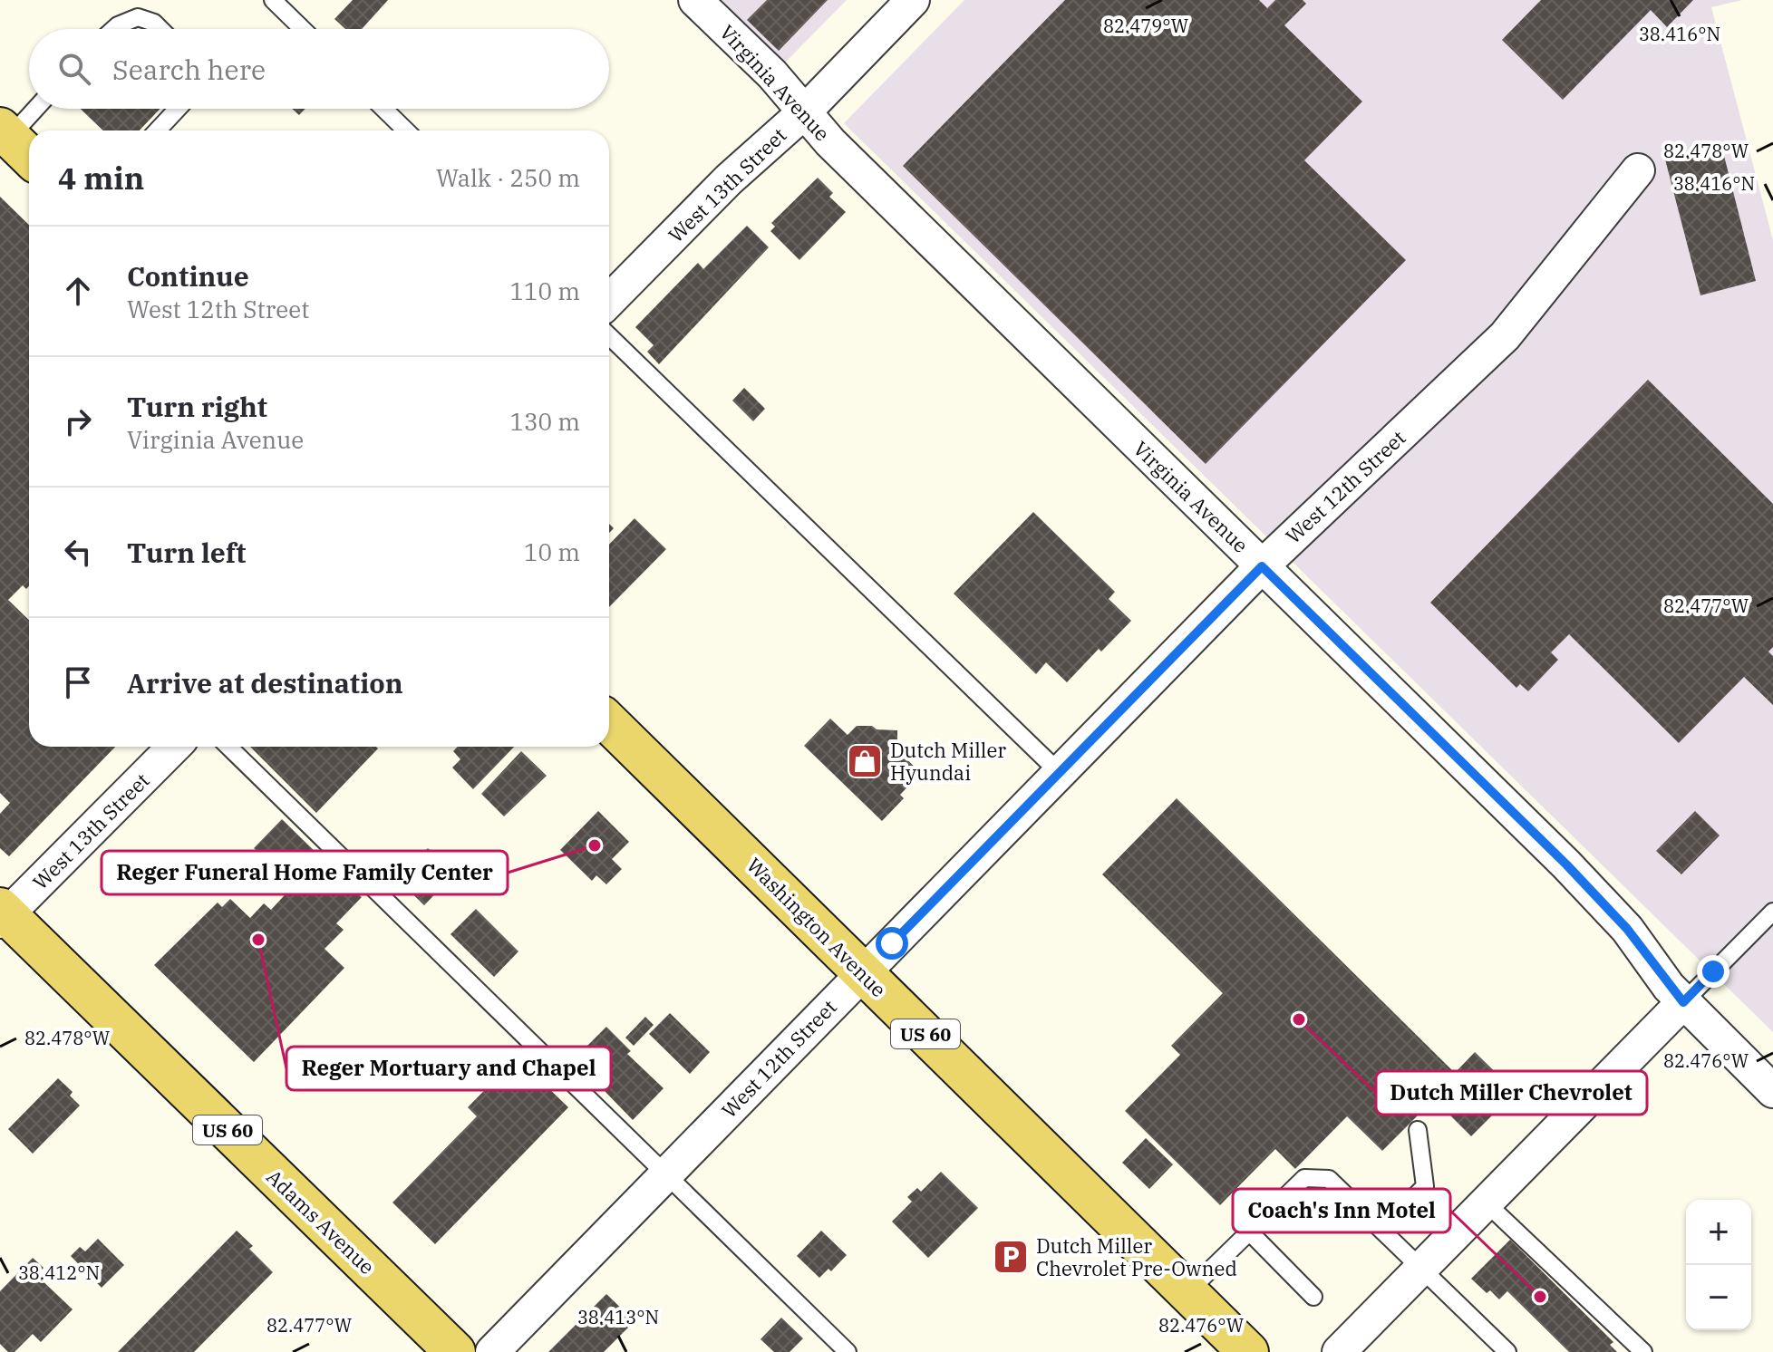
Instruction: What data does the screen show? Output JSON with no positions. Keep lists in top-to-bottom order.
{
  "streets": {
    "main road": ["Washington Avenue", "US 60", "Adams Avenue"],
    "street": ["Virginia Avenue", "West 13th Street", "West 12th Street"]
  },
  "crossings": [
    ["Virginia Avenue", "West 13th Street"],
    ["Virginia Avenue", "West 12th Street"],
    ["West 13th Street", "Adams Avenue"],
    ["West 12th Street", "Washington Avenue"]
  ],
  "places": {
    "shop": ["Dutch Miller Hyundai"],
    "other": [
      "Reger Funeral Home Family Center",
      "Reger Mortuary and Chapel",
      "Dutch Miller Chevrolet",
      "Coach's Inn Motel"
    ],
    "parking": ["Dutch Miller Chevrolet Pre-Owned"]
  },
  "page": {
    "search": "Search here",
    "heading": ["4 min", "Walk · 250 m"],
    "list": [
      ["Continue", "West 12th Street", "110 m"],
      ["Turn right", "Virginia Avenue", "130 m"],
      ["Turn left", "10 m"],
      "Arrive at destination"
    ],
    "map_buttons": ["+", "−"]
  },
  "coordinates": [
    "82.479°W",
    "38.416°N",
    "82.478°W",
    "82.477°W",
    "82.476°W",
    "38.412°N",
    "38.413°N"
  ]
}
